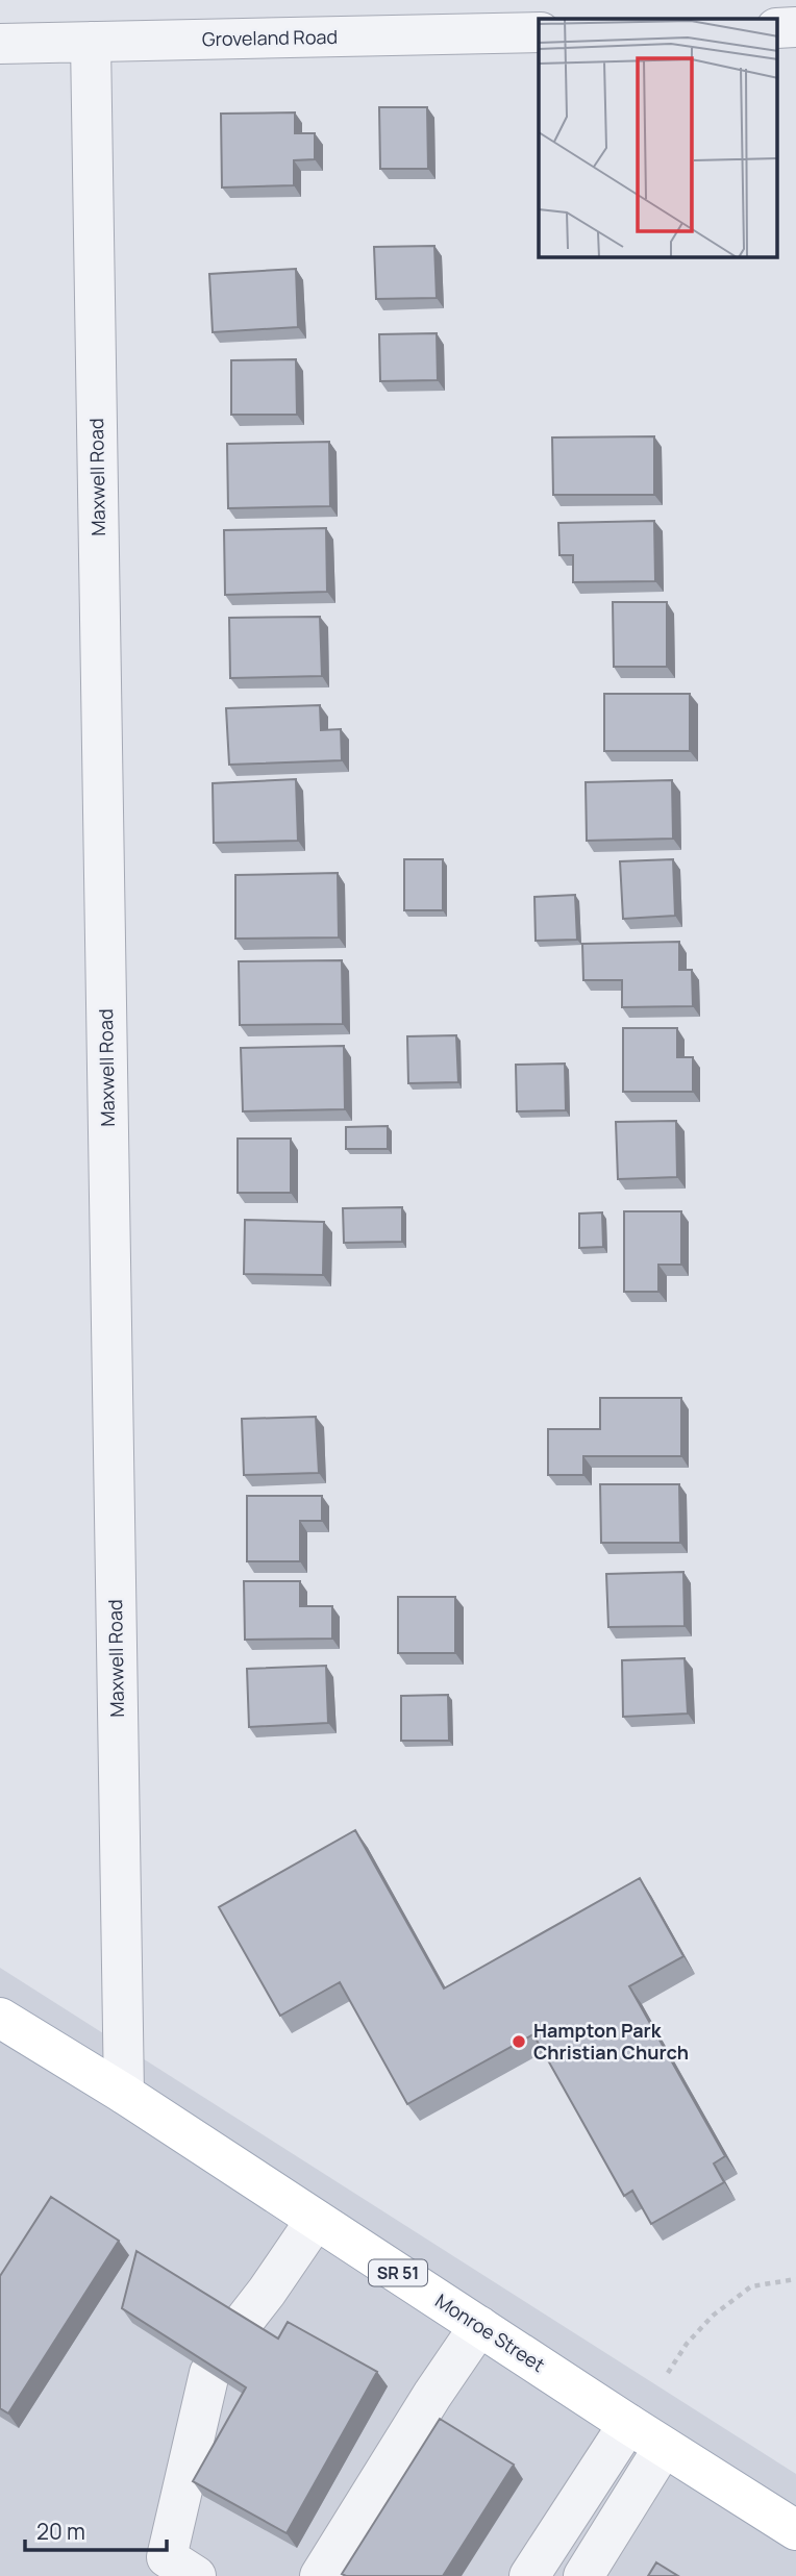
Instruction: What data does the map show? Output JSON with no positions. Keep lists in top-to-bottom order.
{
  "streets": {
    "main road": ["SR 51", "Monroe Street"],
    "street": ["Groveland Road", "Maxwell Road"]
  },
  "crossings": [
    ["Groveland Road", "Maxwell Road"],
    ["Maxwell Road", "Monroe Street"]
  ],
  "places": ["Hampton Park Christian Church"],
  "scale_bar": "20 m"
}
